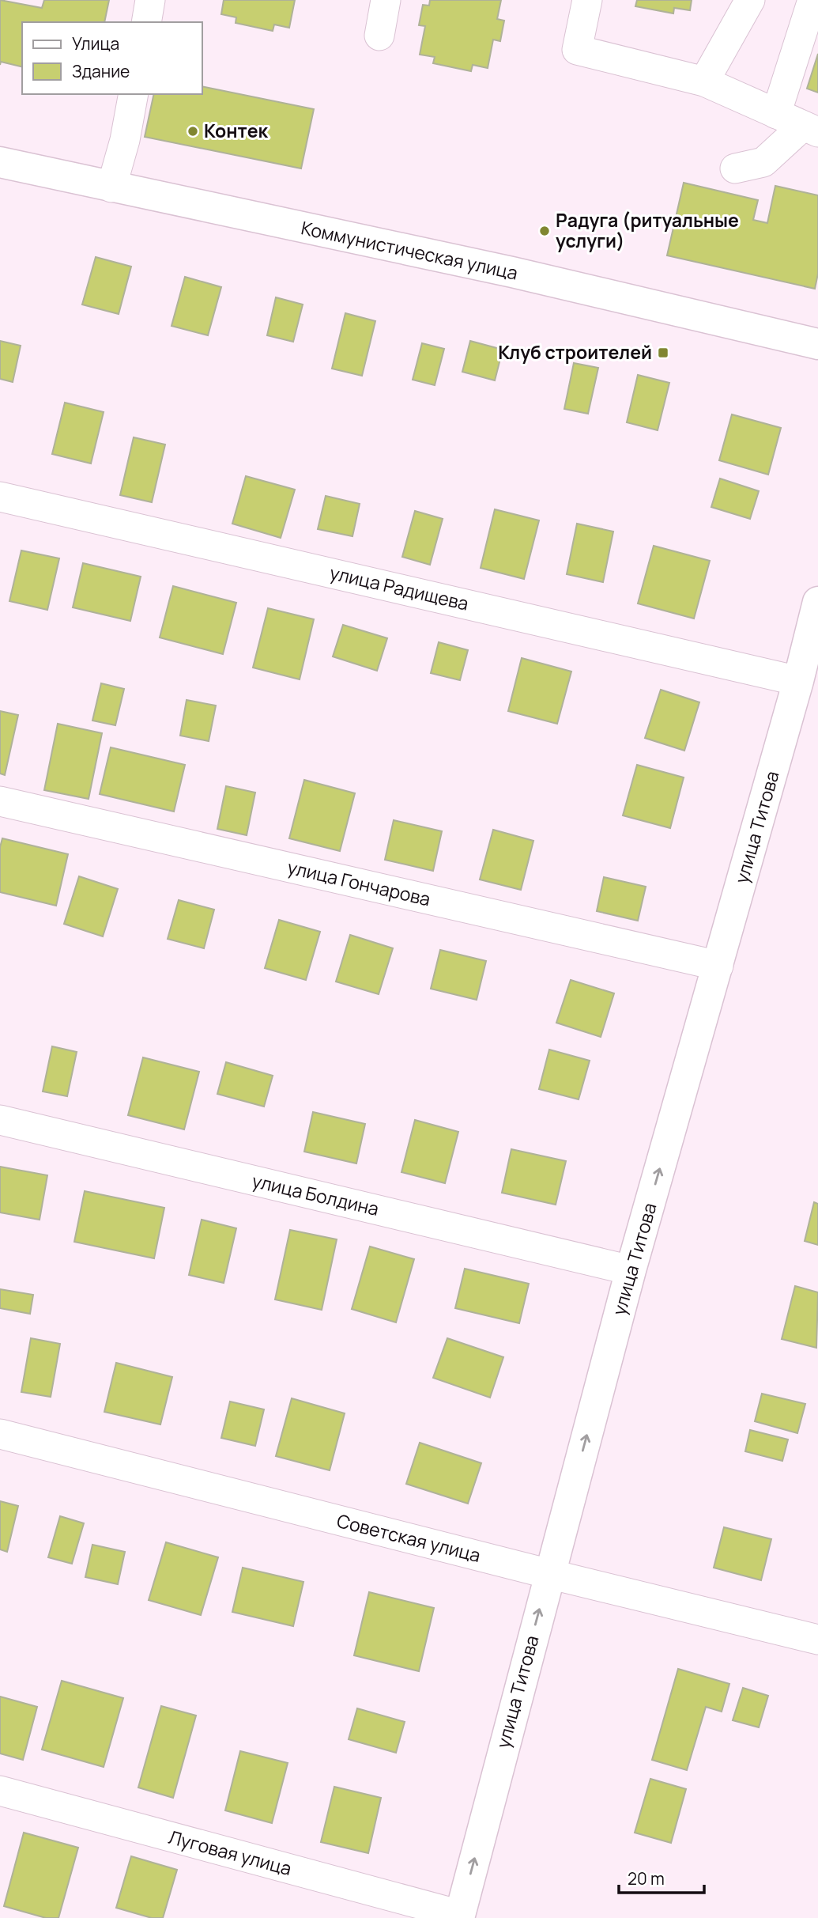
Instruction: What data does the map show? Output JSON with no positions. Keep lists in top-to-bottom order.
{
  "streets": {
    "main road": ["Коммунистическая улица", "улица Титова"],
    "street": [
      "улица Радищева",
      "улица Гончарова",
      "улица Болдина",
      "Советская улица",
      "Луговая улица"
    ]
  },
  "crossings": [
    ["улица Радищева", "улица Титова"],
    ["улица Титова", "улица Гончарова"],
    ["улица Титова", "улица Болдина"],
    ["улица Титова", "Советская улица"],
    ["улица Титова", "Луговая улица"]
  ],
  "one_way": ["улица Титова"],
  "places": {
    "other": ["Контек", "Радуга (ритуальные услуги)"],
    "transit": ["Клуб строителей"]
  },
  "legend": ["Улица", "Здание"],
  "scale_bar": "20 m"
}
